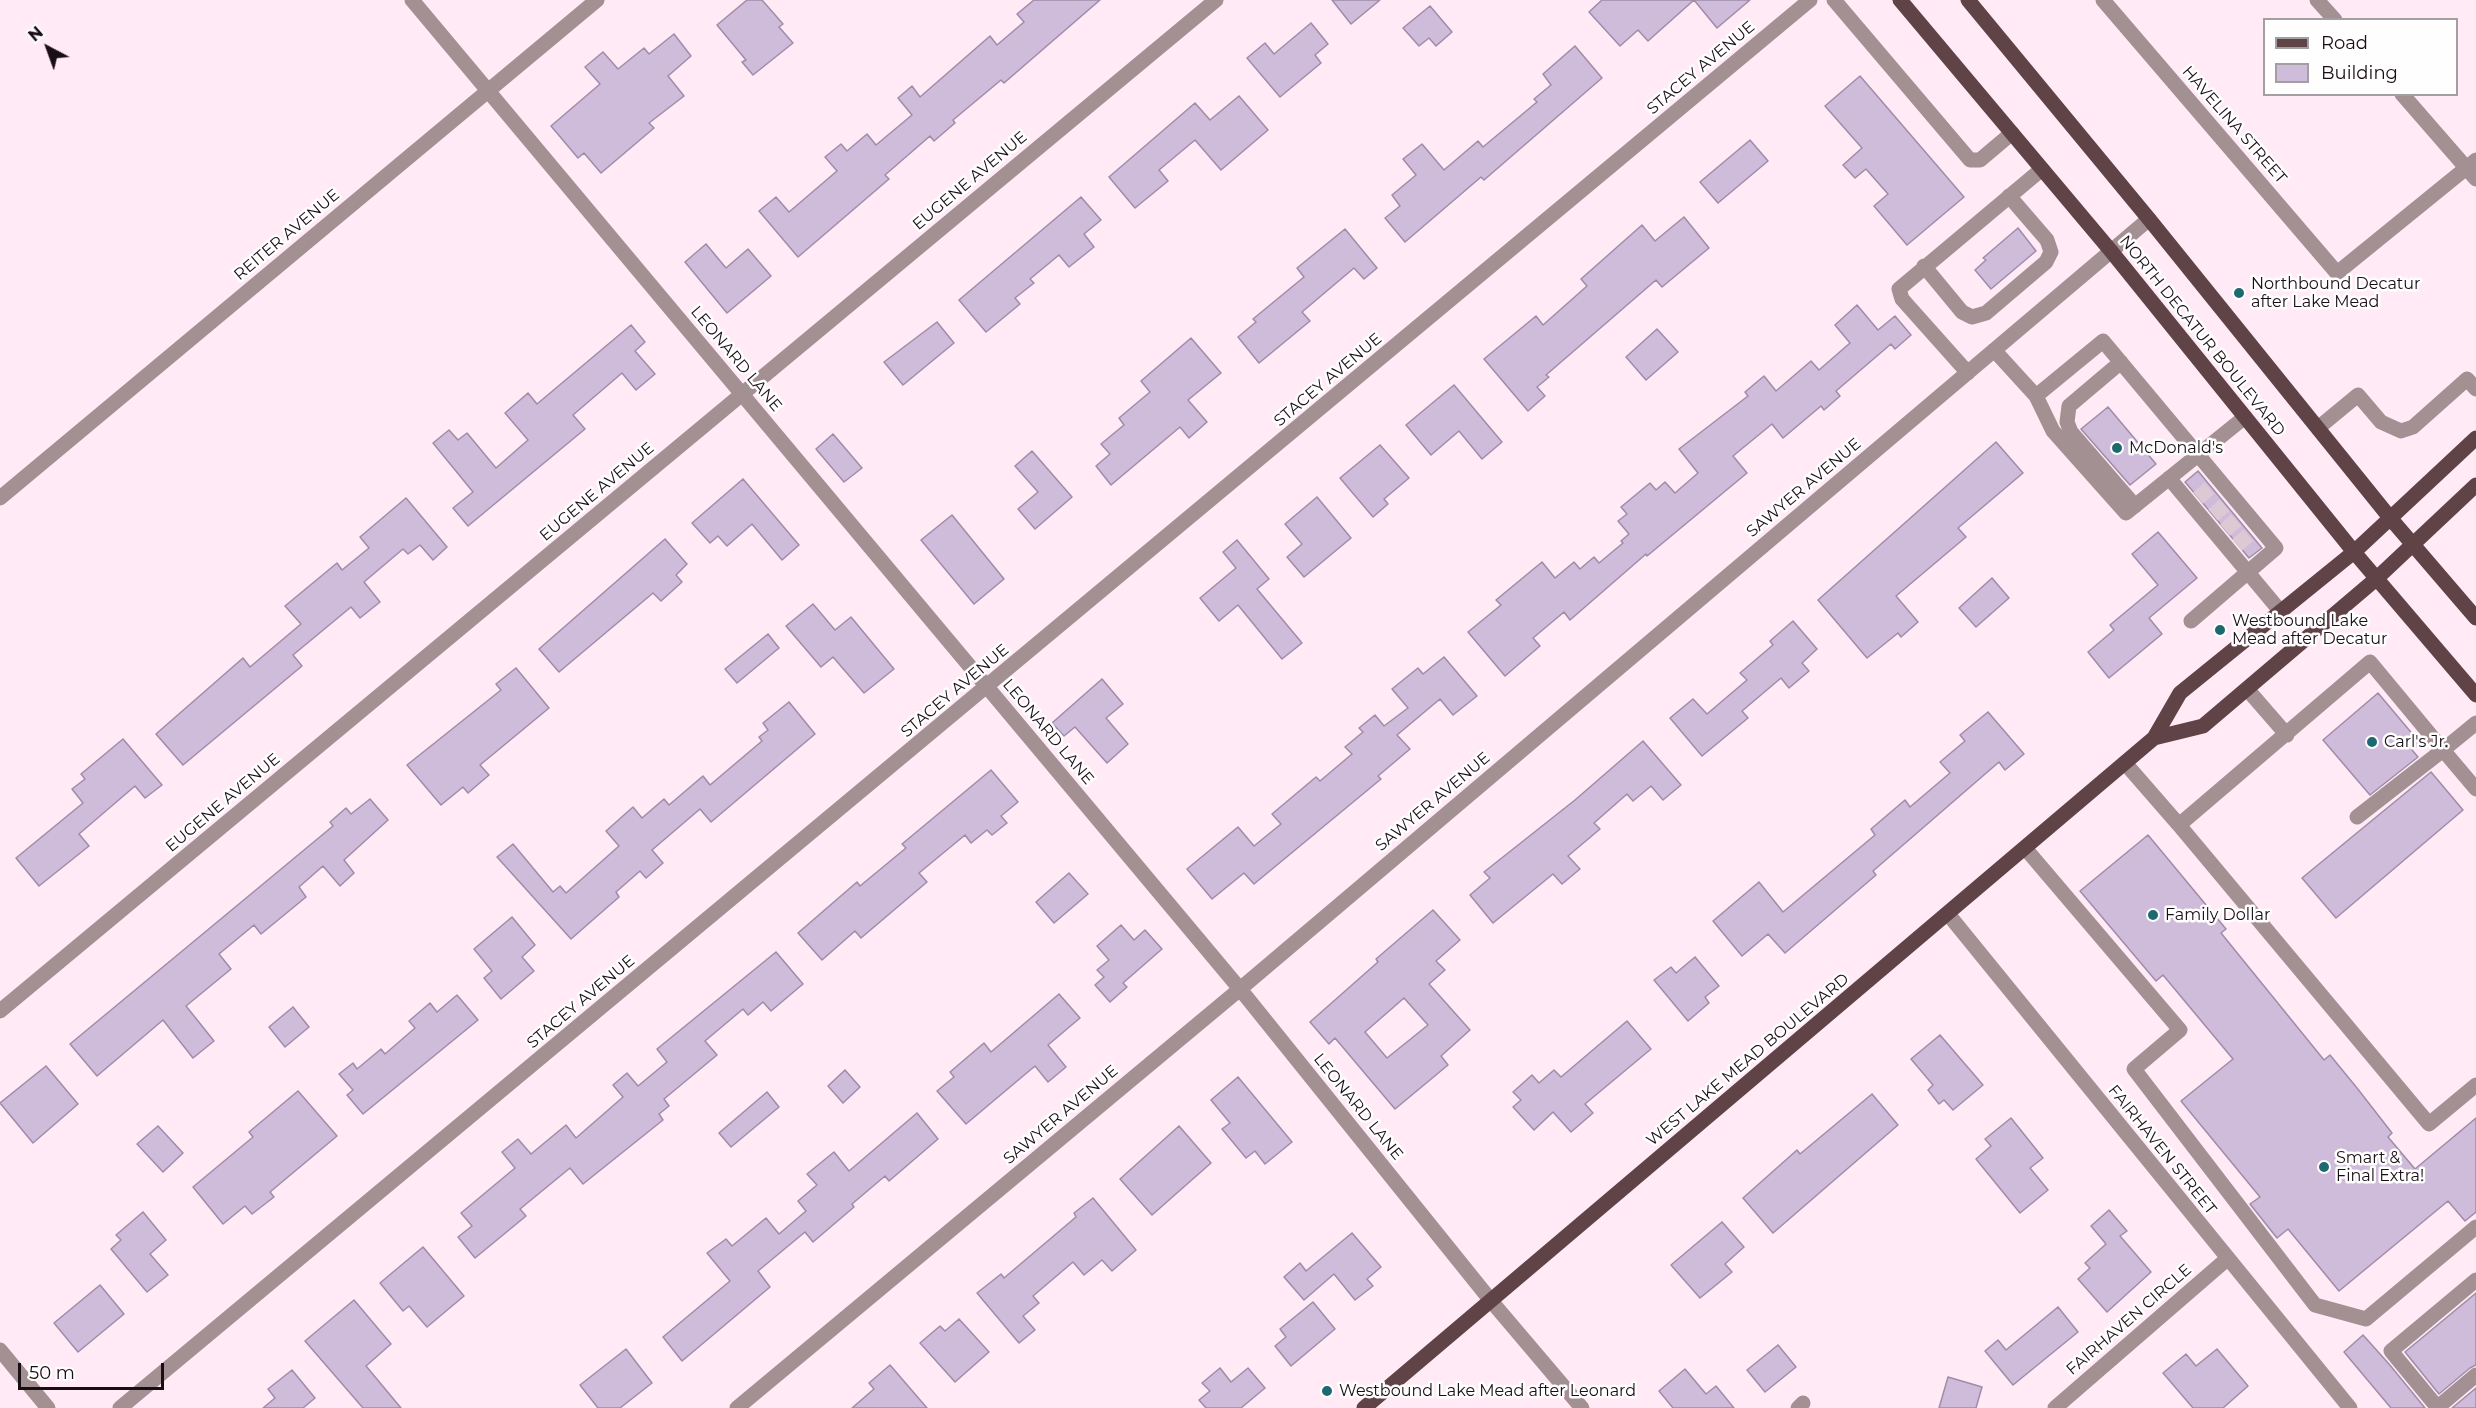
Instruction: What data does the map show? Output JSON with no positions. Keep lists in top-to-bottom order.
{
  "streets": {
    "main road": ["NORTH DECATUR BOULEVARD", "WEST LAKE MEAD BOULEVARD"],
    "street": [
      "STACEY AVENUE",
      "HAVELINA STREET",
      "EUGENE AVENUE",
      "REITER AVENUE",
      "LEONARD LANE",
      "SAWYER AVENUE",
      "FAIRHAVEN STREET",
      "FAIRHAVEN CIRCLE"
    ]
  },
  "crossings": [
    ["STACEY AVENUE", "LEONARD LANE"],
    ["EUGENE AVENUE", "LEONARD LANE"],
    ["REITER AVENUE", "LEONARD LANE"],
    ["NORTH DECATUR BOULEVARD", "SAWYER AVENUE"],
    ["NORTH DECATUR BOULEVARD", "WEST LAKE MEAD BOULEVARD"],
    ["LEONARD LANE", "SAWYER AVENUE"],
    ["LEONARD LANE", "WEST LAKE MEAD BOULEVARD"],
    ["WEST LAKE MEAD BOULEVARD", "FAIRHAVEN STREET"],
    ["FAIRHAVEN STREET", "FAIRHAVEN CIRCLE"]
  ],
  "places": [
    "Northbound Decatur after Lake Mead",
    "McDonald's",
    "Westbound Lake Mead after Decatur",
    "Carl's Jr.",
    "Family Dollar",
    "Smart & Final Extra!",
    "Westbound Lake Mead after Leonard"
  ],
  "legend": ["Road", "Building"],
  "scale_bar": "50 m",
  "north": "top left"
}
